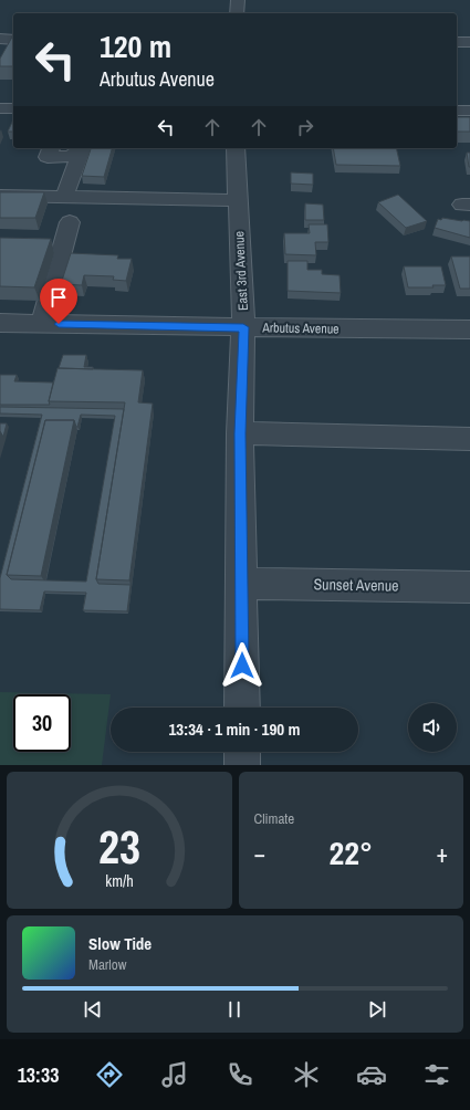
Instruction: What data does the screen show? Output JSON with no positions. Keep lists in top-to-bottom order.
{
  "streets": {
    "street": ["East 3rd Avenue", "Arbutus Avenue", "Sunset Avenue"]
  },
  "crossings": [
    ["East 3rd Avenue", "Arbutus Avenue"],
    ["East 3rd Avenue", "Sunset Avenue"]
  ],
  "page": {
    "turn": ["120 m", "Arbutus Avenue"],
    "limit": "30",
    "trip": "13:34 · 1 min · 190 m",
    "tile": "Climate",
    "heat": ["−", "22°", "+"],
    "song": ["Slow Tide", "Marlow"],
    "tabs": "13:33",
    "gauge": ["23", "km/h"]
  }
}
